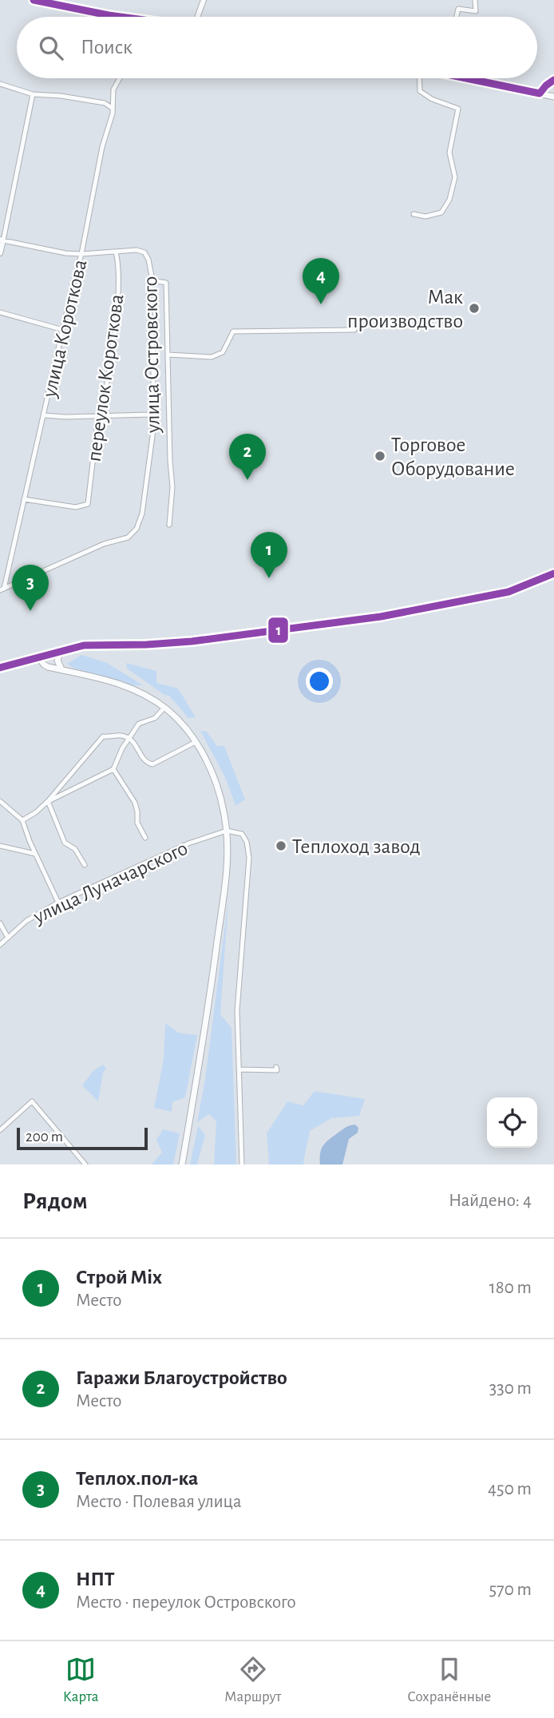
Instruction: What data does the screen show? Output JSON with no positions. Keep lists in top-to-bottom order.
{
  "streets": {
    "street": [
      "улица Короткова",
      "улица Островского",
      "переулок Короткова",
      "улица Луначарского"
    ]
  },
  "crossings": [
    ["улица Короткова", "улица Островского"],
    ["улица Короткова", "переулок Короткова"],
    ["улица Островского", "переулок Короткова"]
  ],
  "places": ["Мак производство", "Торговое Оборудование", "Теплоход завод"],
  "lines": ["transit line 1"],
  "scale_bar": "200 m",
  "page": {
    "search": "Поиск",
    "pins": [
      "4",
      "2",
      "1",
      "3"
    ],
    "scale": "200 m",
    "heading": ["Рядом", "Найдено: 4"],
    "list": [
      {
        "mark": "1",
        "name": "Строй Mix",
        "note": "Место",
        "value": "180 m"
      },
      {
        "mark": "2",
        "name": "Гаражи Благоустройство",
        "note": "Место",
        "value": "330 m"
      },
      {
        "mark": "3",
        "name": "Теплох.пол-ка",
        "note": "Место · Полевая улица",
        "value": "450 m"
      },
      {
        "mark": "4",
        "name": "НПТ",
        "note": "Место · переулок Островского",
        "value": "570 m"
      }
    ],
    "nav": ["Карта", "Маршрут", "Сохранённые"]
  }
}
